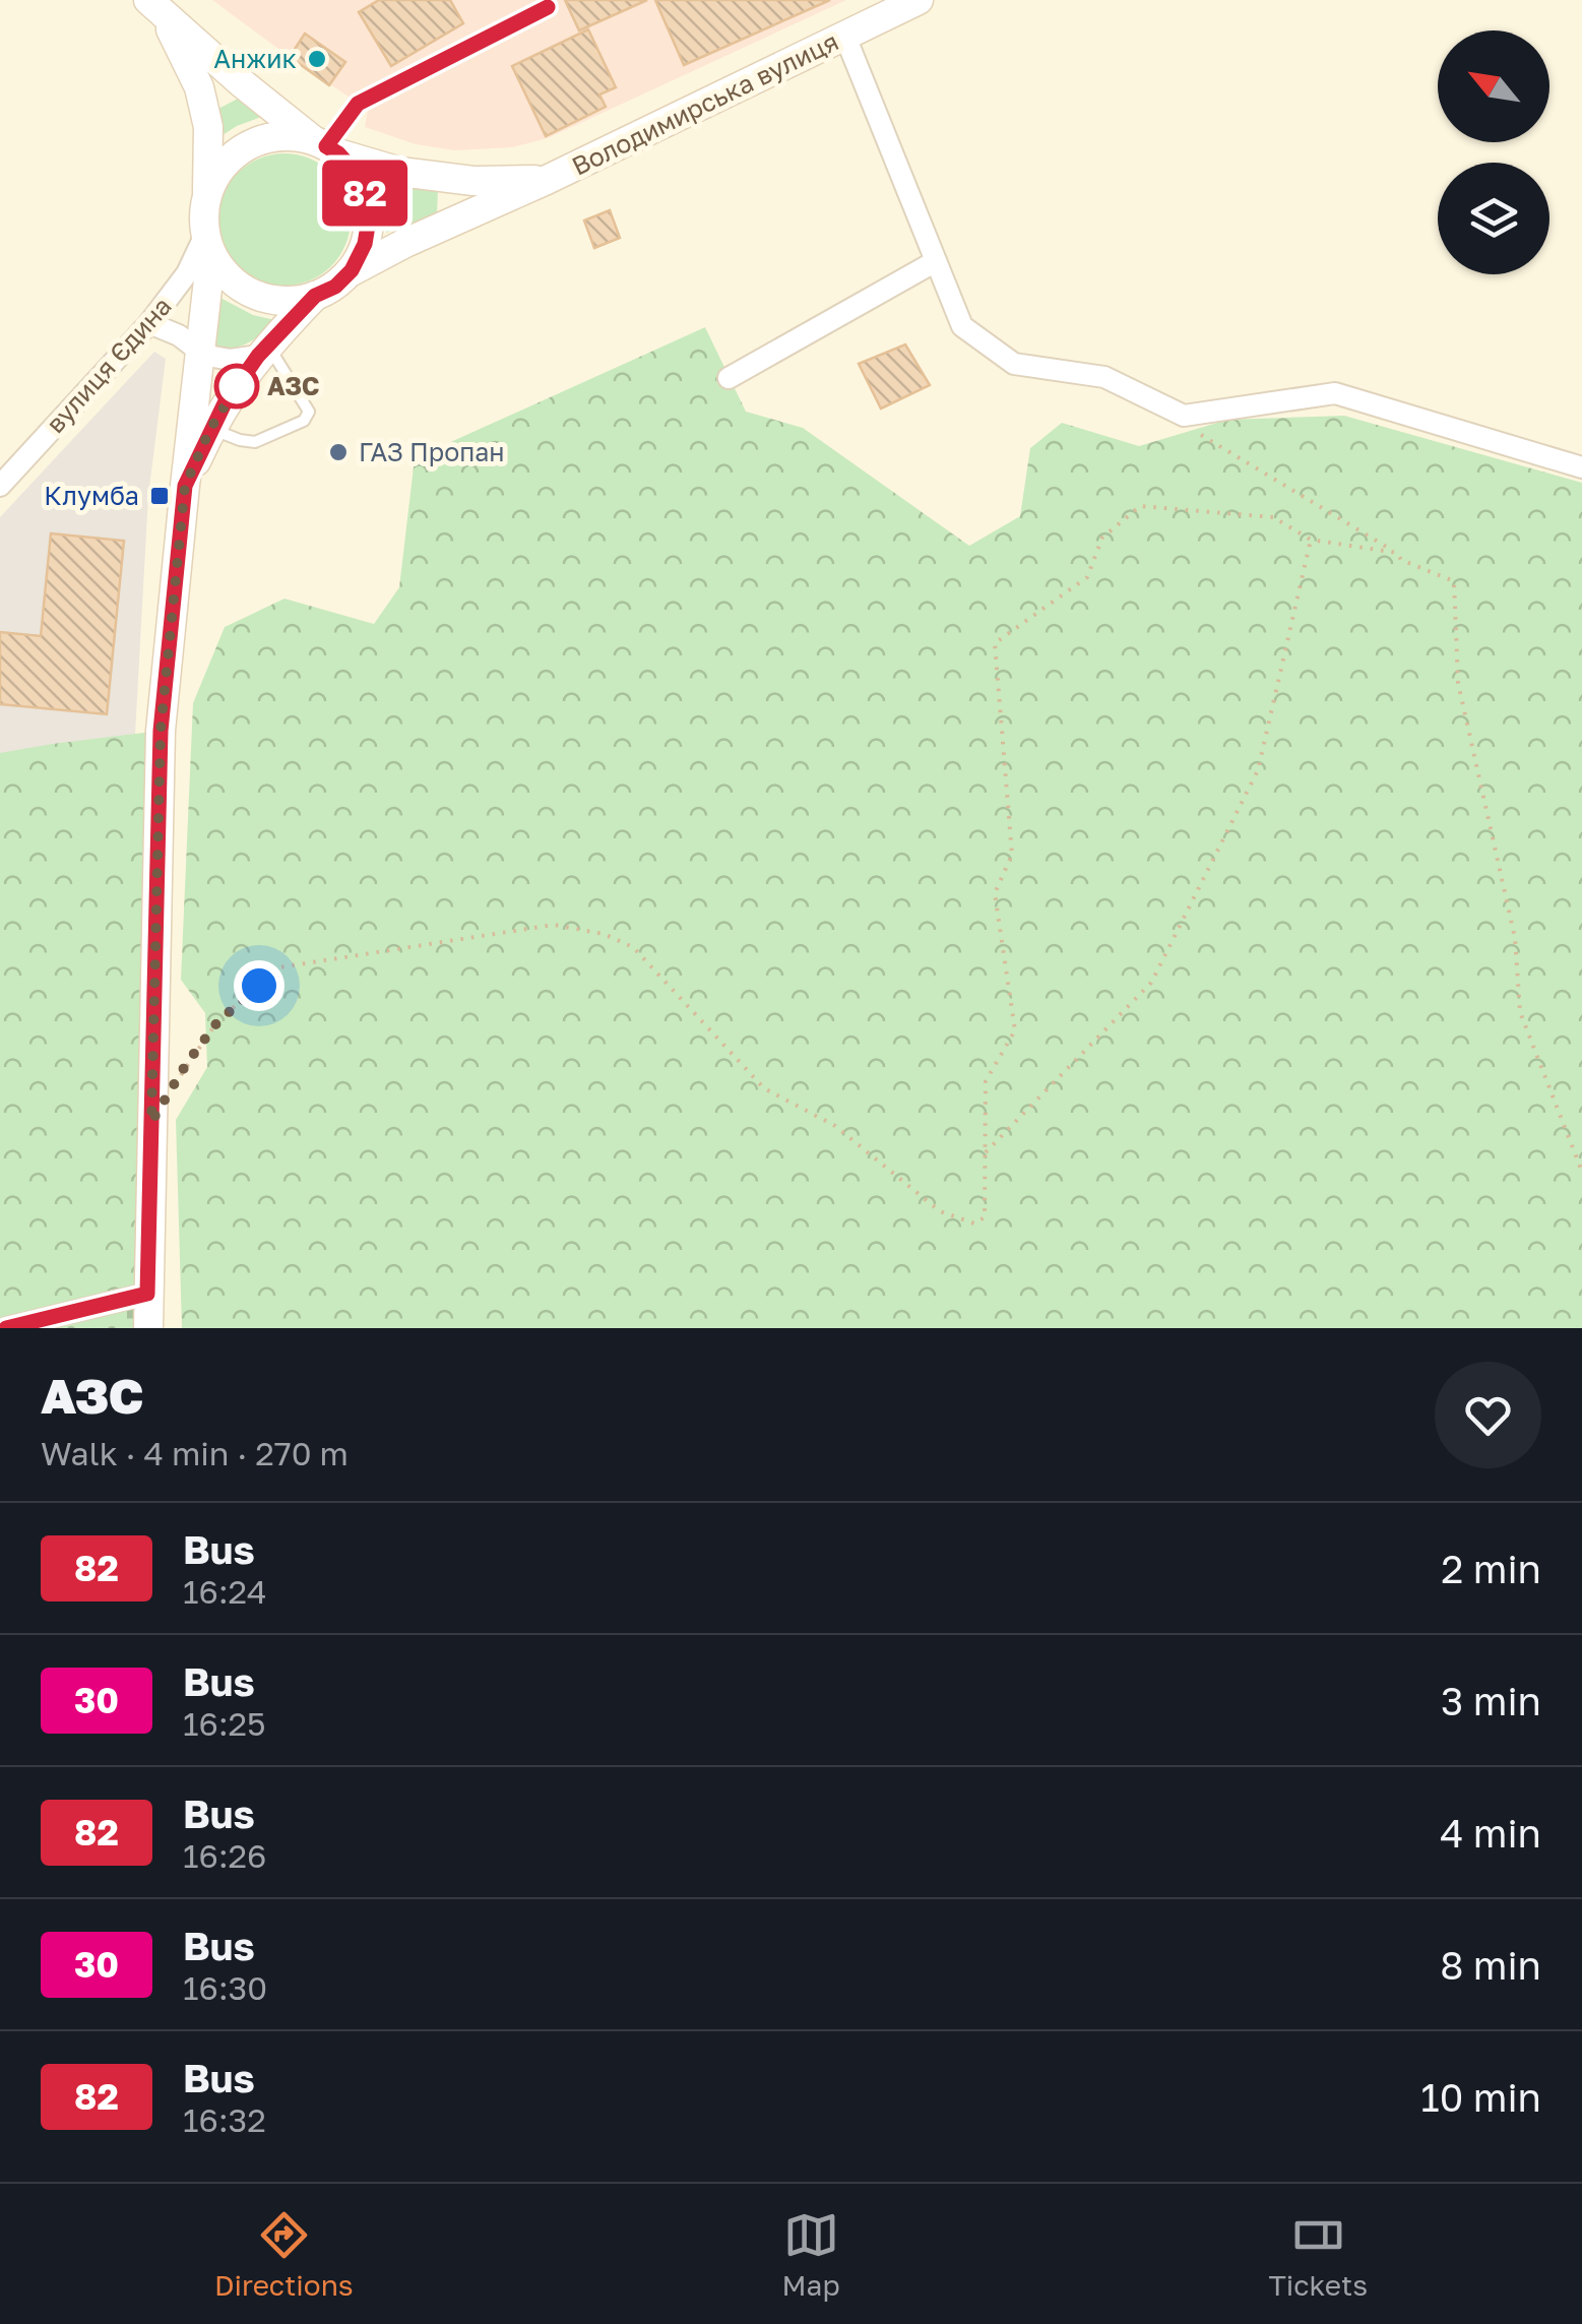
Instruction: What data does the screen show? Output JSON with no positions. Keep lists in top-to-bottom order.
{
  "streets": {
    "street": ["Володимирська вулиця", "вулиця Єдина"]
  },
  "crossings": [
    ["Володимирська вулиця", "вулиця Єдина"]
  ],
  "places": {
    "other": ["Анжик", "АЗС", "ГАЗ Пропан"],
    "transit": ["Клумба"]
  },
  "lines": ["bus line 82"],
  "north": "top left",
  "page": {
    "on_map": "82",
    "heading": ["АЗС", "Walk · 4 min · 270 m"],
    "list": [
      {
        "mark": "82",
        "name": "Bus",
        "note": "16:24",
        "value": "2 min"
      },
      {
        "mark": "30",
        "name": "Bus",
        "note": "16:25",
        "value": "3 min"
      },
      {
        "mark": "82",
        "name": "Bus",
        "note": "16:26",
        "value": "4 min"
      },
      {
        "mark": "30",
        "name": "Bus",
        "note": "16:30",
        "value": "8 min"
      },
      {
        "mark": "82",
        "name": "Bus",
        "note": "16:32",
        "value": "10 min"
      }
    ],
    "tabs": ["Directions", "Map", "Tickets"]
  }
}
